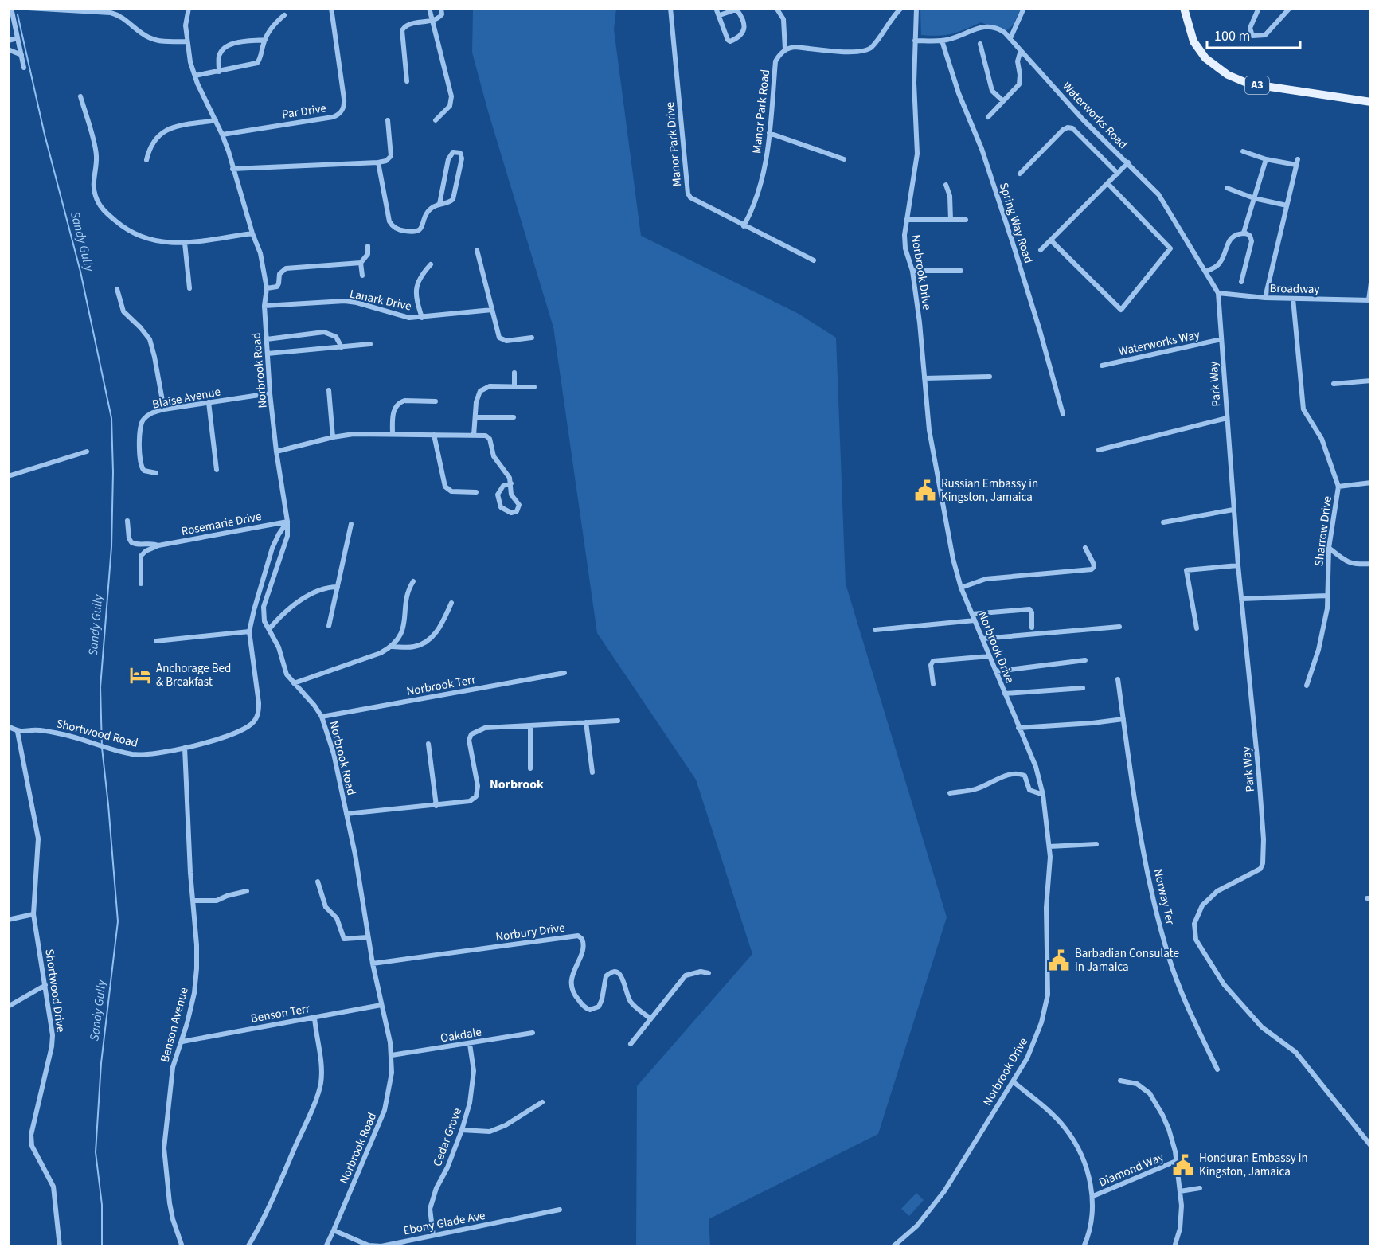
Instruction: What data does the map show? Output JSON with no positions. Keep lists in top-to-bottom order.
{
  "streets": {
    "main road": ["A3"],
    "street": [
      "Par Drive",
      "Manor Park Road",
      "Waterworks Road",
      "Manor Park Drive",
      "Spring Way Road",
      "Norbrook Drive",
      "Broadway",
      "Lanark Drive",
      "Waterworks Way",
      "Norbrook Road",
      "Park Way",
      "Blaise Avenue",
      "Rosemarie Drive",
      "Sharrow Drive",
      "Norbrook Terr",
      "Shortwood Road",
      "Norway Ter",
      "Norbury Drive",
      "Shortwood Drive",
      "Benson Terr",
      "Benson Avenue",
      "Oakdale",
      "Cedar Grove",
      "Diamond Way",
      "Ebony Glade Ave"
    ]
  },
  "crossings": [
    ["Par Drive", "Norbrook Road"],
    ["Manor Park Road", "Manor Park Drive"],
    ["Waterworks Road", "Spring Way Road"],
    ["Waterworks Road", "Norbrook Drive"],
    ["Waterworks Road", "Broadway"],
    ["Waterworks Road", "Park Way"],
    ["Broadway", "Park Way"],
    ["Broadway", "Sharrow Drive"],
    ["Lanark Drive", "Norbrook Road"],
    ["Waterworks Way", "Park Way"],
    ["Norbrook Road", "Blaise Avenue"],
    ["Norbrook Road", "Rosemarie Drive"],
    ["Norbrook Road", "Norbrook Terr"],
    ["Norbrook Road", "Shortwood Road"],
    ["Norbrook Road", "Norbury Drive"],
    ["Norbrook Road", "Benson Terr"],
    ["Norbrook Road", "Oakdale"],
    ["Norbrook Road", "Ebony Glade Ave"],
    ["Rosemarie Drive", "Shortwood Road"],
    ["Shortwood Road", "Shortwood Drive"],
    ["Shortwood Road", "Benson Avenue"],
    ["Benson Terr", "Benson Avenue"],
    ["Oakdale", "Cedar Grove"],
    ["Cedar Grove", "Ebony Glade Ave"]
  ],
  "districts": ["Norbrook"],
  "water": ["Sandy Gully"],
  "places": {
    "public building": ["Russian Embassy in Kingston, Jamaica", "Barbadian Consulate in Jamaica", "Honduran Embassy in Kingston, Jamaica"],
    "hotel": ["Anchorage Bed & Breakfast"]
  },
  "scale_bar": "100 m"
}
